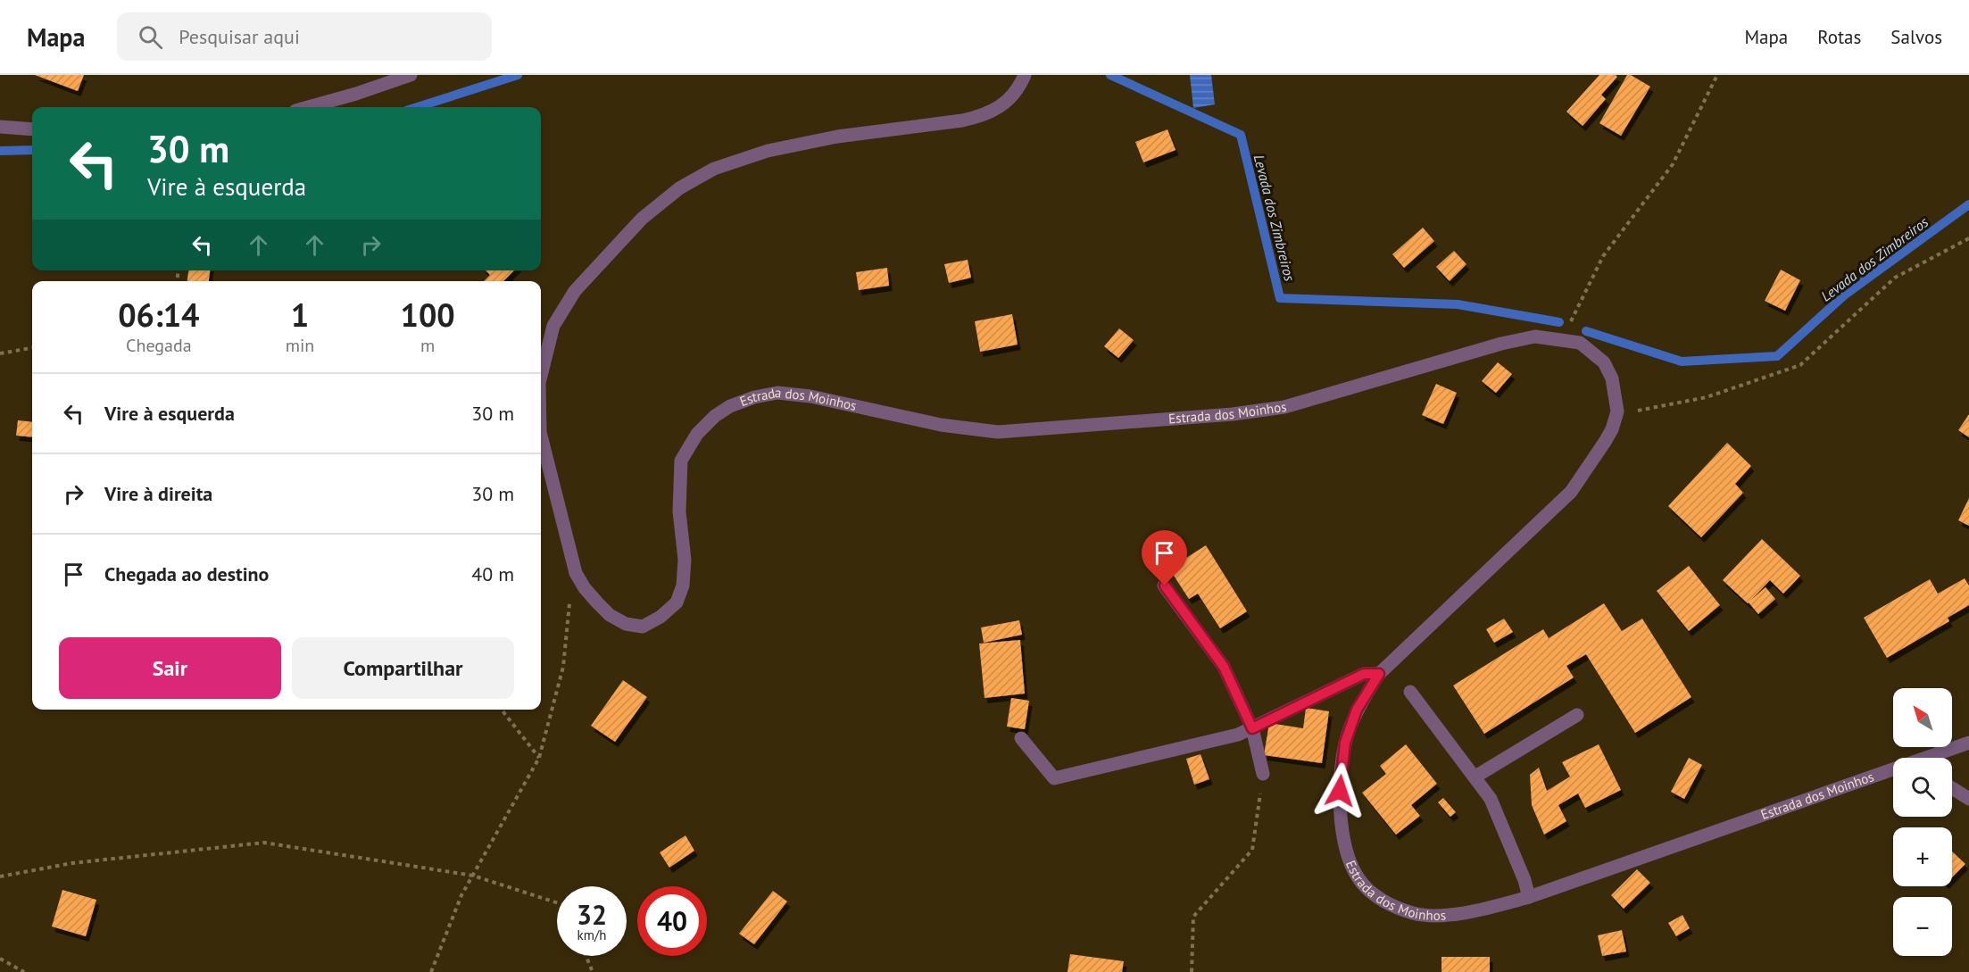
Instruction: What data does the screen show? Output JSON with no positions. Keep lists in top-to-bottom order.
{
  "streets": {
    "street": ["Estrada dos Moinhos"]
  },
  "water": ["Levada dos Zimbreiros"],
  "north": "top left",
  "page": {
    "header": "Mapa",
    "search": "Pesquisar aqui",
    "nav": ["Mapa", "Rotas", "Salvos"],
    "turn": ["30 m", "Vire à esquerda"],
    "eta": [
      "06:14",
      "Chegada",
      "1",
      "min",
      "100",
      "m"
    ],
    "list": [
      {
        "name": "Vire à esquerda",
        "value": "30 m"
      },
      {
        "name": "Vire à direita",
        "value": "30 m"
      },
      {
        "name": "Chegada ao destino",
        "value": "40 m"
      }
    ],
    "buttons": ["Sair", "Compartilhar"],
    "map_buttons": ["+", "−"],
    "speed": "32 km/h",
    "limit": "40"
  }
}
